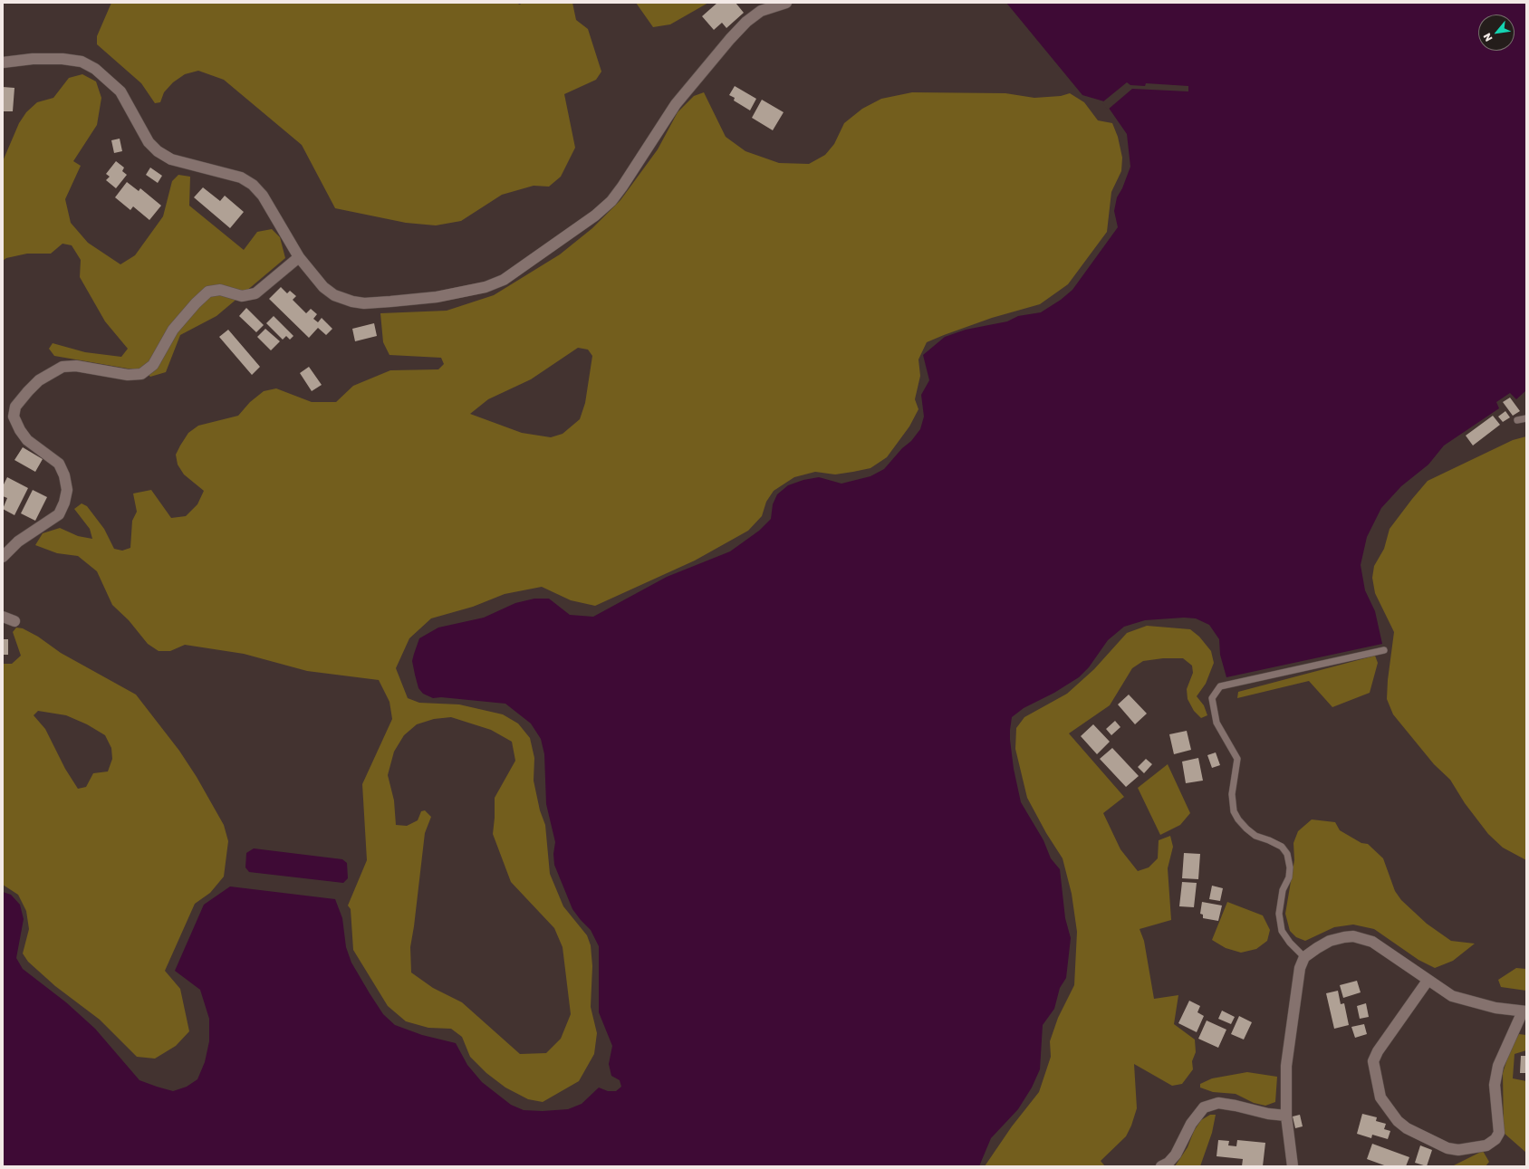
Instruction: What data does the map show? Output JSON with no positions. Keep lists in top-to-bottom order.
{
  "north": "bottom left"
}
